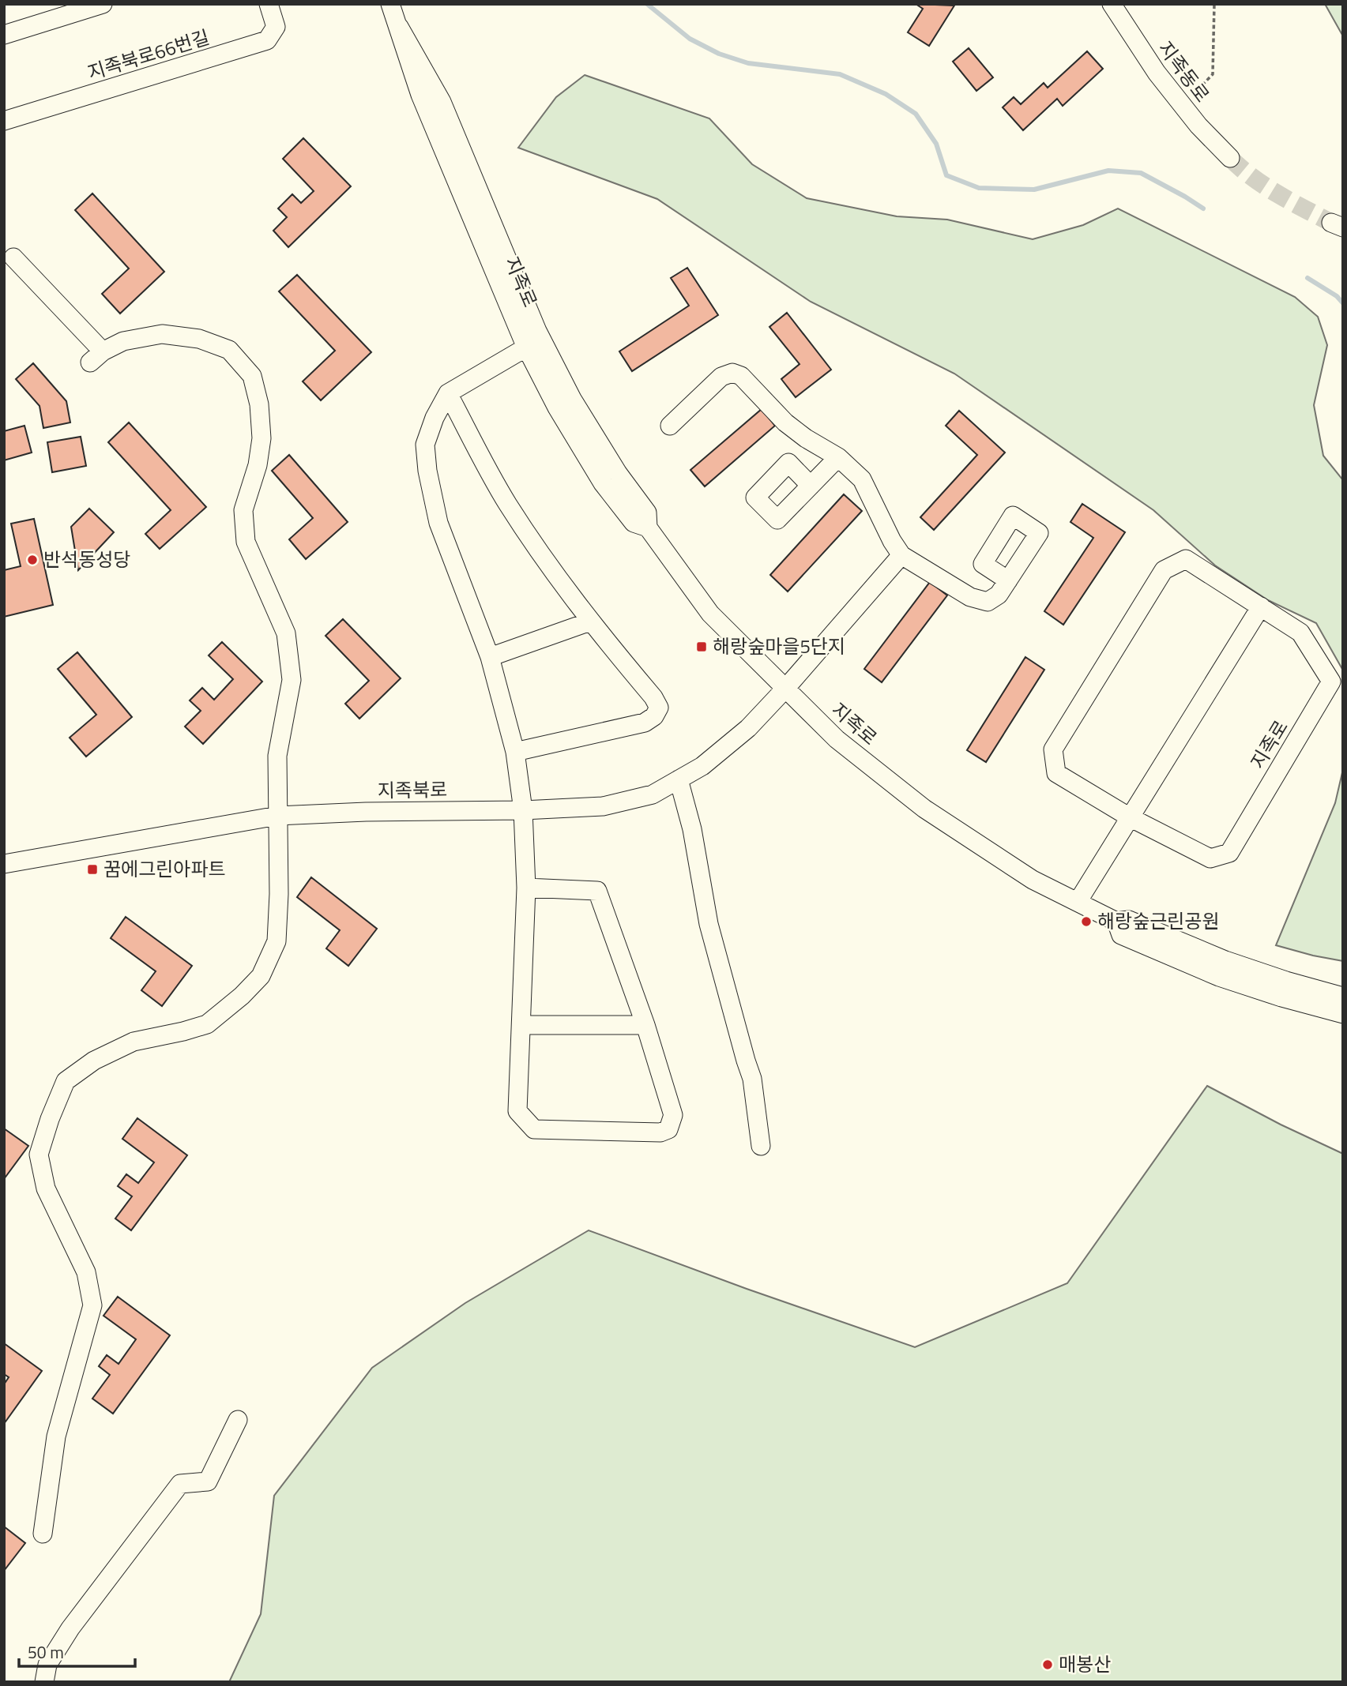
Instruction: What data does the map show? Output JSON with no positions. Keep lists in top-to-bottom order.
{
  "streets": {
    "street": [
      "지족북로66번길",
      "지족동로",
      "지족로",
      "지족북로"
    ]
  },
  "crossings": [
    ["지족로", "지족북로"]
  ],
  "places": {
    "other": ["반석동성당", "해랑숲근린공원", "매봉산"],
    "transit": ["해랑숲마을5단지", "꿈에그린아파트"]
  },
  "scale_bar": "50 m"
}
